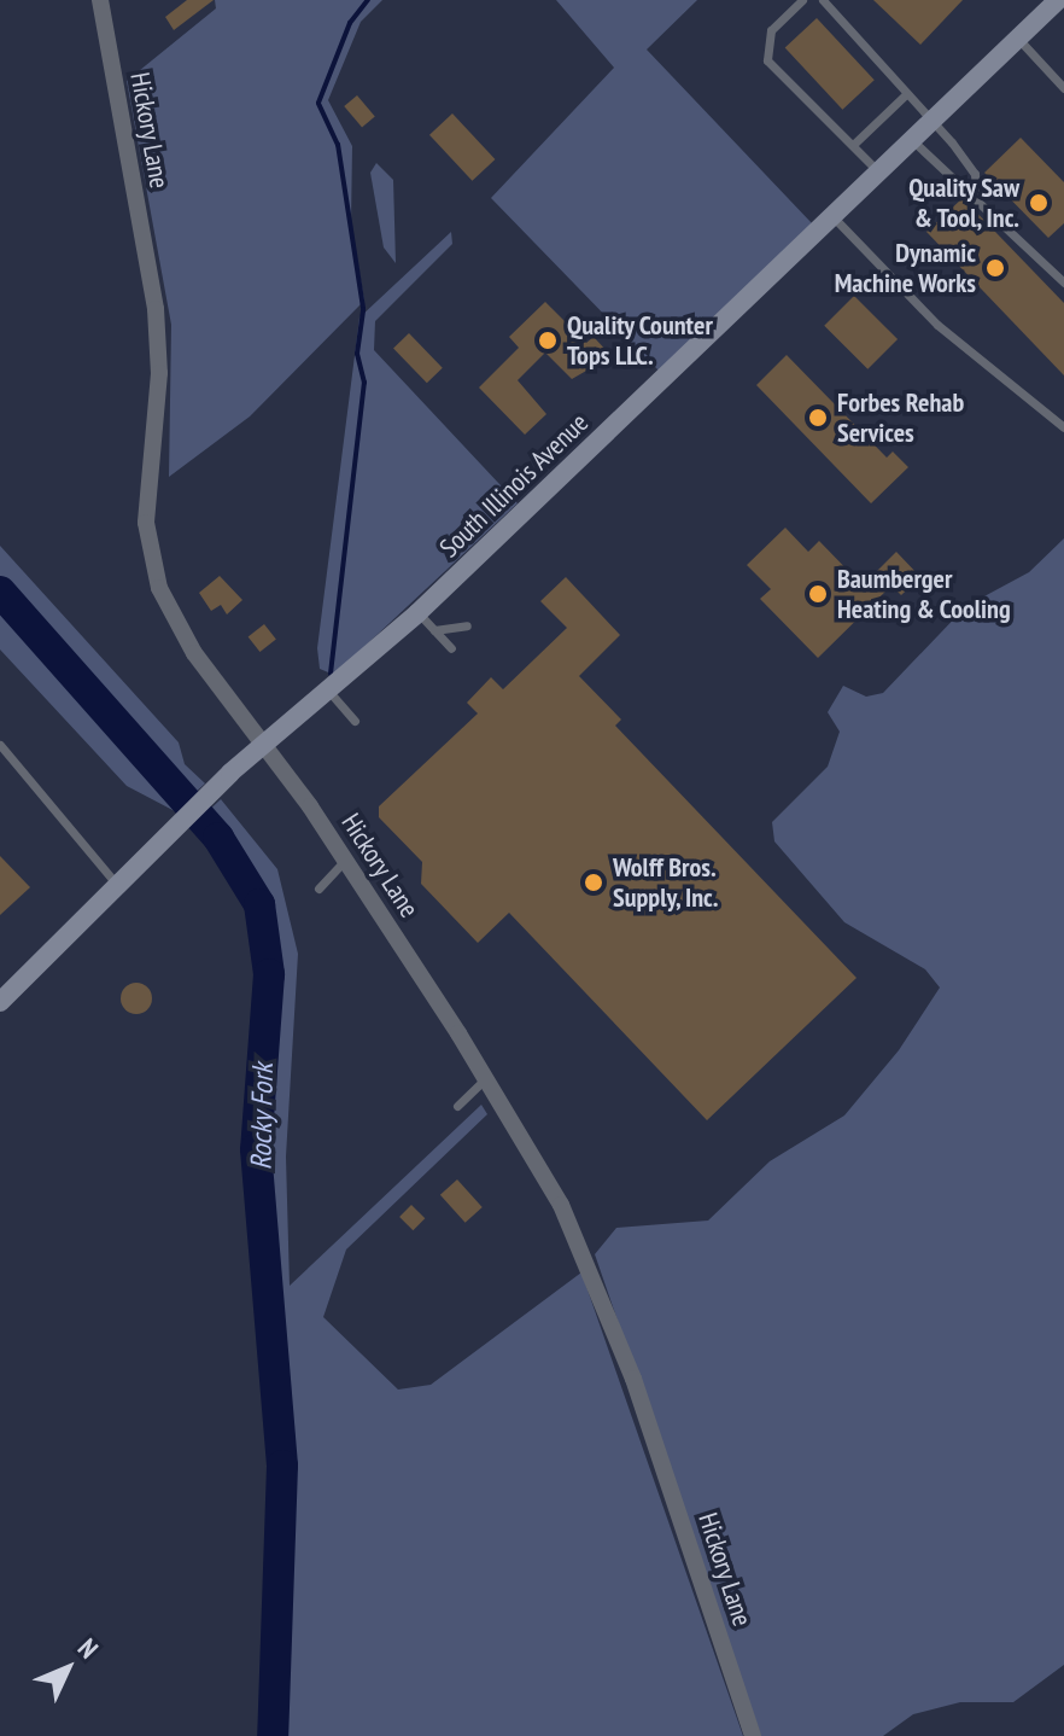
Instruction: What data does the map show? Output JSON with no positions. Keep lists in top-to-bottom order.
{
  "streets": {
    "main road": ["South Illinois Avenue"],
    "street": ["Hickory Lane"]
  },
  "crossings": [
    ["Hickory Lane", "South Illinois Avenue"]
  ],
  "water": ["Rocky Fork"],
  "places": [
    "Quality Saw & Tool, Inc.",
    "Dynamic Machine Works",
    "Quality Counter Tops LLC.",
    "Forbes Rehab Services",
    "Baumberger Heating & Cooling",
    "Wolff Bros. Supply, Inc."
  ],
  "north": "top right"
}
